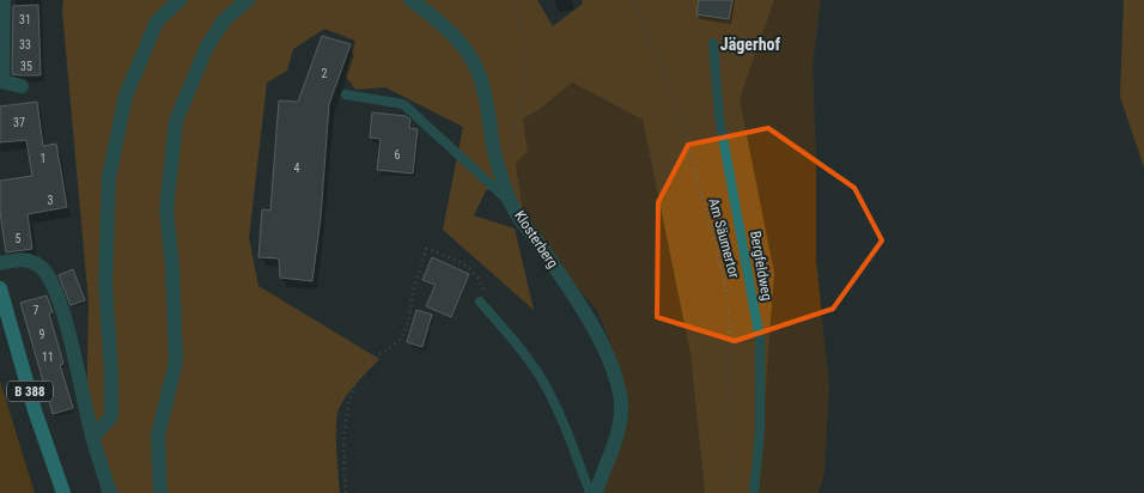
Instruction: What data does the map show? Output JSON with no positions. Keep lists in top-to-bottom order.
{
  "streets": {
    "main road": ["B 388"],
    "street": ["Klosterberg"],
    "lane": ["Bergfeldweg"],
    "path": ["Am Säumertor"]
  },
  "districts": ["Jägerhof"],
  "house_numbers": [
    "31",
    "33",
    "35",
    "2",
    "37",
    "6",
    "1",
    "4",
    "3",
    "5",
    "7",
    "9",
    "11"
  ]
}
